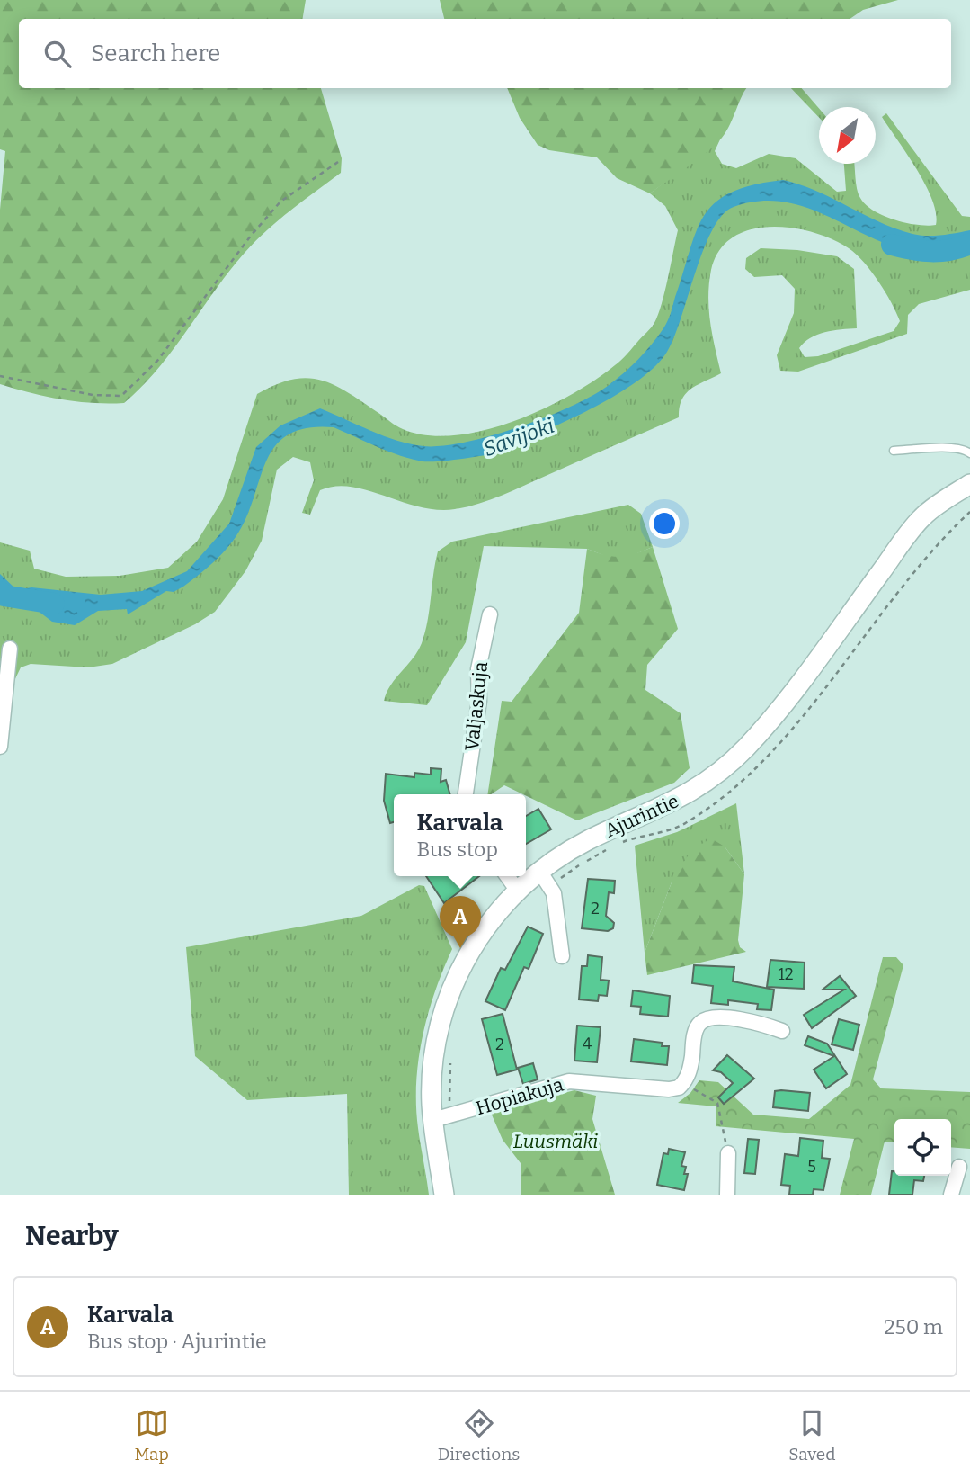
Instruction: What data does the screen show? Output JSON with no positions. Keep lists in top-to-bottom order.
{
  "streets": {
    "street": ["Valjaskuja", "Ajurintie", "Hopiakuja"]
  },
  "crossings": [
    ["Ajurintie", "Hopiakuja"]
  ],
  "water": ["Savijoki"],
  "parks": ["Luusmäki"],
  "house_numbers": [
    "2",
    "12",
    "4",
    "2",
    "5"
  ],
  "north": "bottom left",
  "page": {
    "search": "Search here",
    "popup": ["Karvala", "Bus stop"],
    "pins": "A",
    "heading": "Nearby",
    "list": [
      {
        "mark": "A",
        "name": "Karvala",
        "note": "Bus stop · Ajurintie",
        "value": "250 m"
      }
    ],
    "nav": ["Map", "Directions", "Saved"]
  }
}
